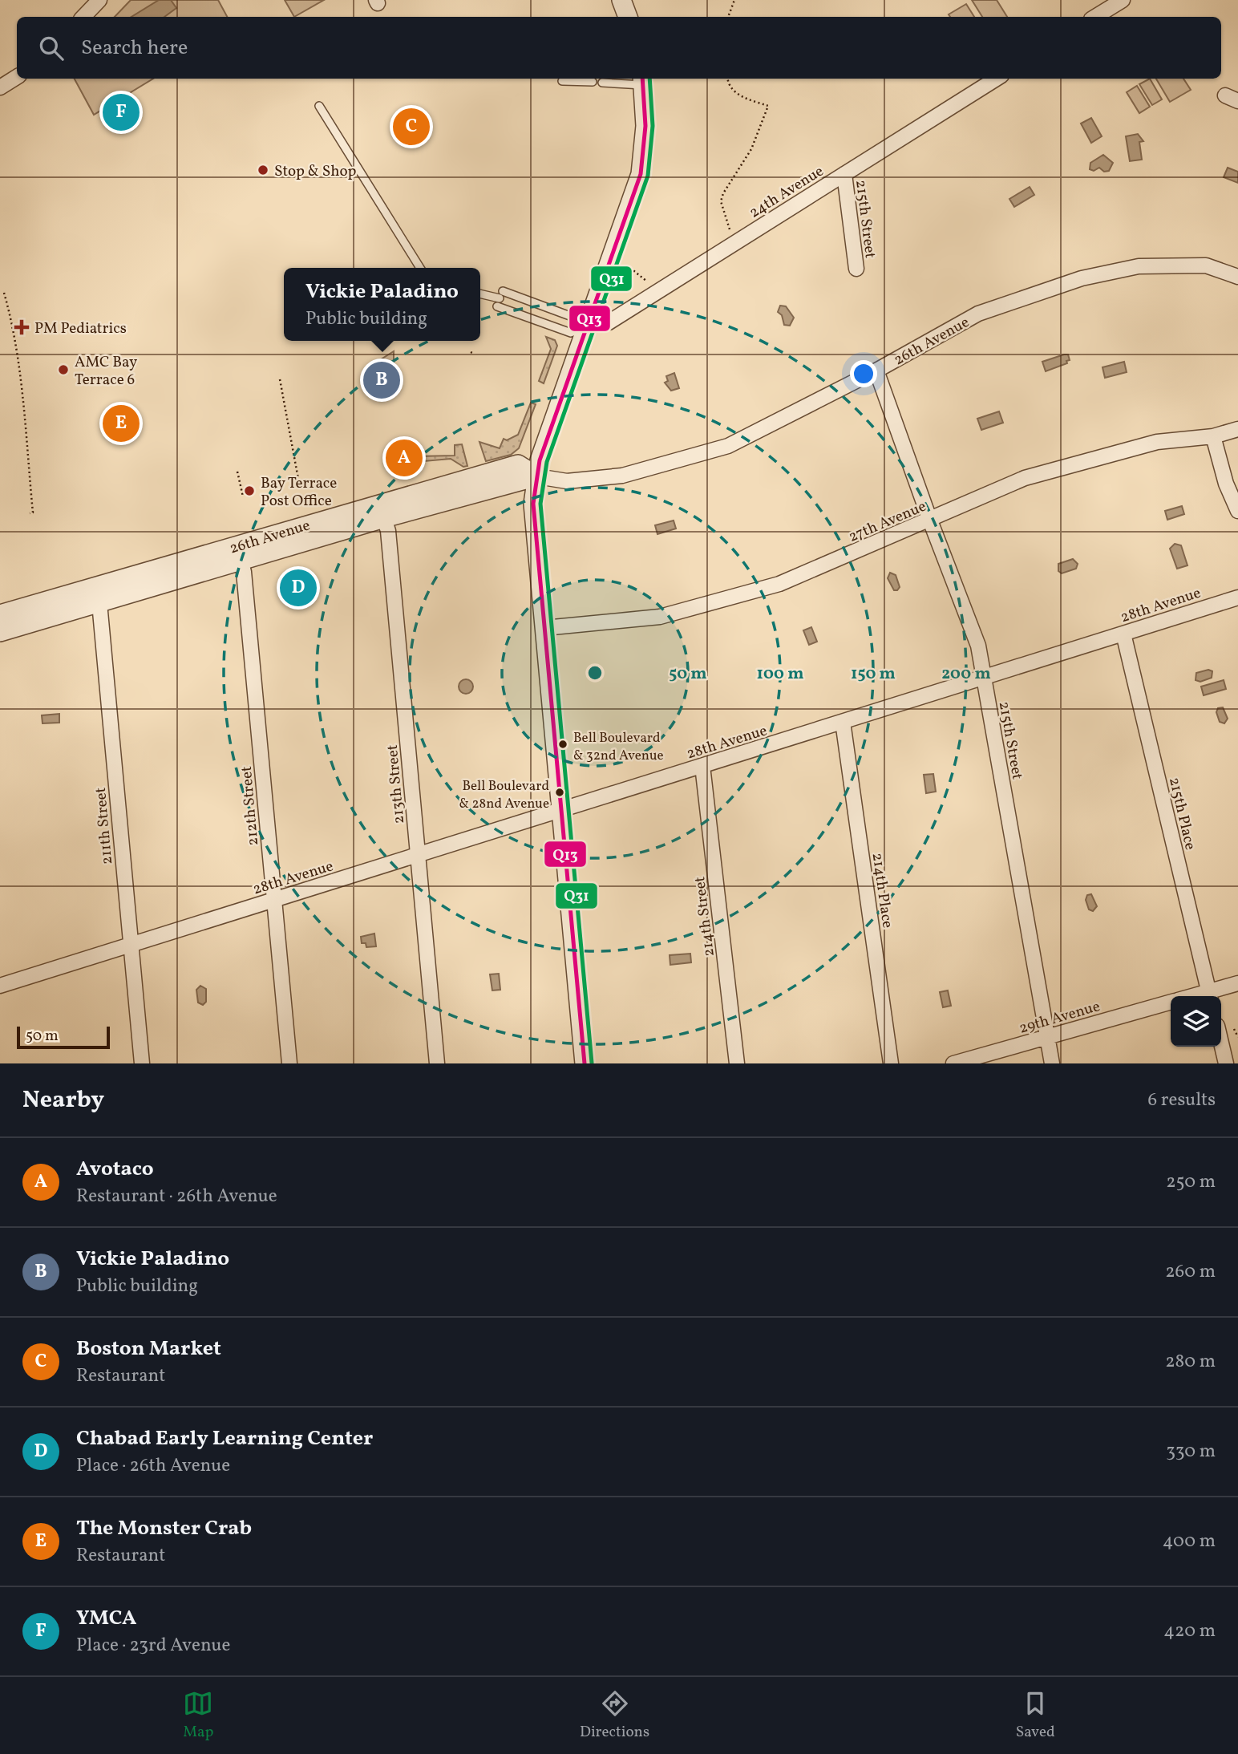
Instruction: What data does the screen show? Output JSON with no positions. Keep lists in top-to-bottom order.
{
  "streets": {
    "street": [
      "24th Avenue",
      "215th Street",
      "26th Avenue",
      "27th Avenue",
      "28th Avenue",
      "213th Street",
      "212th Street",
      "215th Place",
      "211th Street",
      "214th Place",
      "214th Street",
      "29th Avenue"
    ]
  },
  "crossings": [
    ["24th Avenue", "215th Street"],
    ["215th Street", "26th Avenue"],
    ["215th Street", "27th Avenue"],
    ["215th Street", "28th Avenue"],
    ["215th Street", "29th Avenue"],
    ["26th Avenue", "213th Street"],
    ["26th Avenue", "212th Street"],
    ["26th Avenue", "211th Street"],
    ["28th Avenue", "213th Street"],
    ["28th Avenue", "212th Street"],
    ["28th Avenue", "215th Place"],
    ["28th Avenue", "211th Street"],
    ["28th Avenue", "214th Place"],
    ["28th Avenue", "214th Street"],
    ["215th Place", "29th Avenue"]
  ],
  "places": {
    "other": [
      "Stop & Shop",
      "AMC Bay Terrace 6",
      "Bay Terrace Post Office",
      "Bell Boulevard & 32nd Avenue",
      "Bell Boulevard & 28nd Avenue"
    ],
    "health": ["PM Pediatrics"]
  },
  "lines": ["transit line Q13", "transit line Q31"],
  "scale_bar": "50 m",
  "page": {
    "search": "Search here",
    "pins": [
      "F",
      "C",
      "B",
      "E",
      "A",
      "D"
    ],
    "popup": ["Vickie Paladino", "Public building"],
    "scale": "50 m",
    "heading": ["Nearby", "6 results"],
    "list": [
      {
        "mark": "A",
        "name": "Avotaco",
        "note": "Restaurant · 26th Avenue",
        "value": "250 m"
      },
      {
        "mark": "B",
        "name": "Vickie Paladino",
        "note": "Public building",
        "value": "260 m"
      },
      {
        "mark": "C",
        "name": "Boston Market",
        "note": "Restaurant",
        "value": "280 m"
      },
      {
        "mark": "D",
        "name": "Chabad Early Learning Center",
        "note": "Place · 26th Avenue",
        "value": "330 m"
      },
      {
        "mark": "E",
        "name": "The Monster Crab",
        "note": "Restaurant",
        "value": "400 m"
      },
      {
        "mark": "F",
        "name": "YMCA",
        "note": "Place · 23rd Avenue",
        "value": "420 m"
      }
    ],
    "nav": ["Map", "Directions", "Saved"]
  },
  "rings": [
    "50 m",
    "100 m",
    "150 m",
    "200 m"
  ]
}
